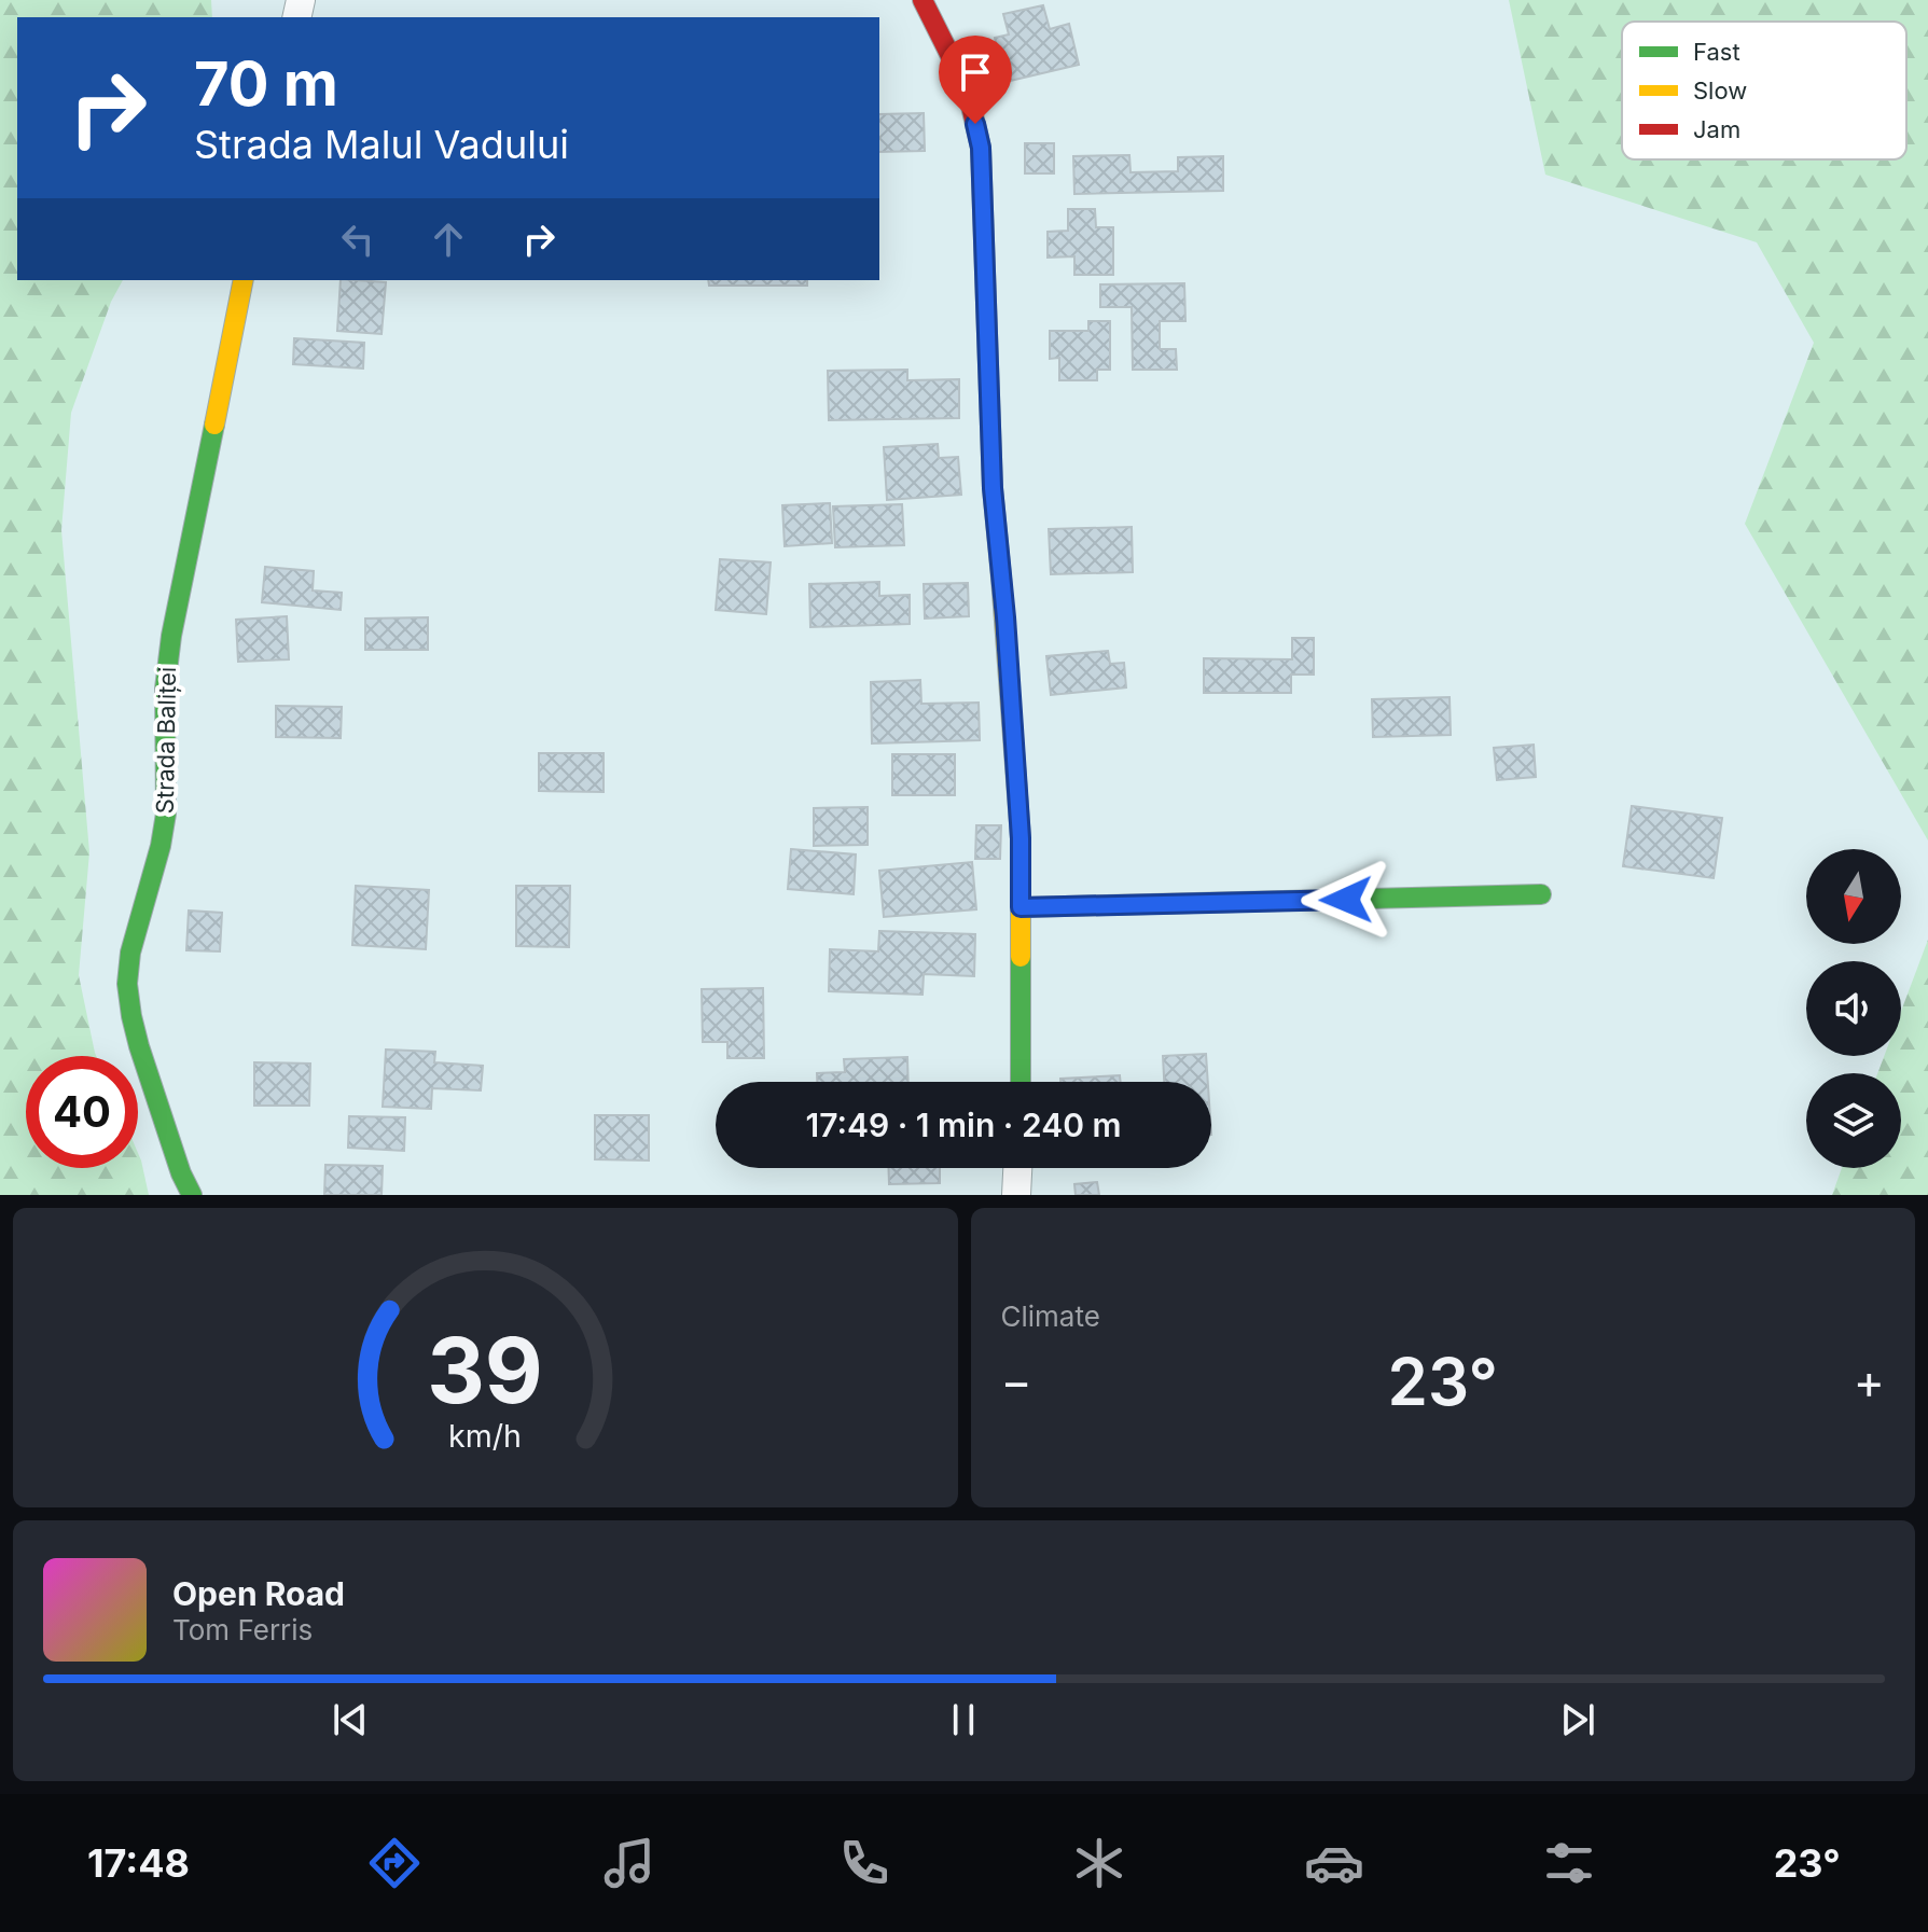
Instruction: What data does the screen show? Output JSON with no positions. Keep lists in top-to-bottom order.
{
  "streets": {
    "street": ["Strada Baliței"]
  },
  "legend": ["Fast", "Slow", "Jam"],
  "north": "bottom",
  "page": {
    "turn": ["70 m", "Strada Malul Vadului"],
    "limit": "40",
    "trip": "17:49 · 1 min · 240 m",
    "tile": "Climate",
    "heat": ["−", "23°", "+"],
    "song": ["Open Road", "Tom Ferris"],
    "tabs": ["17:48", "23°"],
    "gauge": ["39", "km/h"]
  }
}
